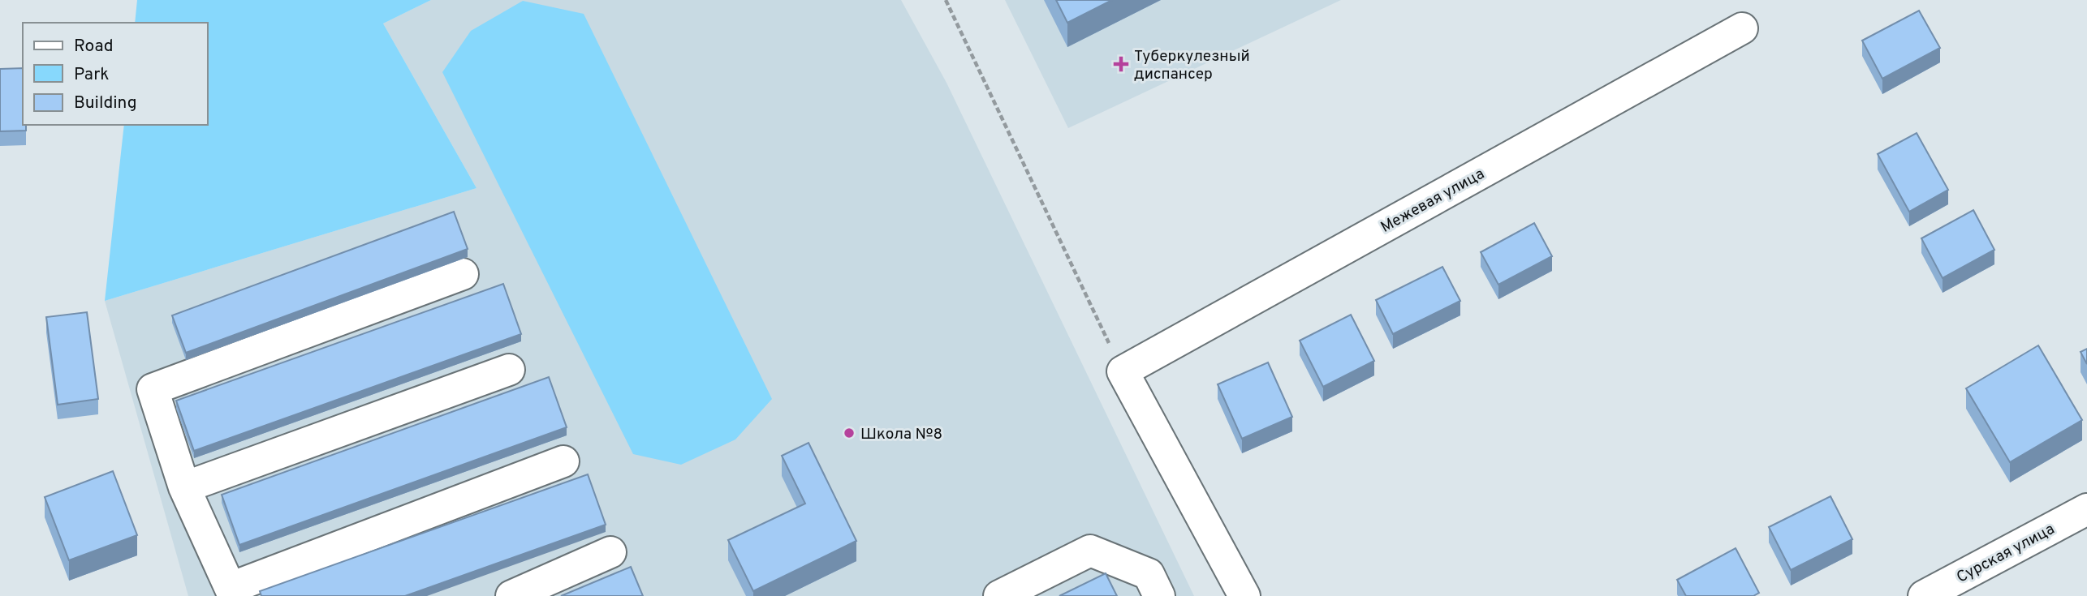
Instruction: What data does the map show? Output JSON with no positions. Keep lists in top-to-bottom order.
{
  "streets": {
    "street": ["Межевая улица", "Сурская улица"]
  },
  "places": {
    "health": ["Туберкулезный диспансер"],
    "other": ["Школа №8"]
  },
  "legend": ["Road", "Park", "Building"]
}
